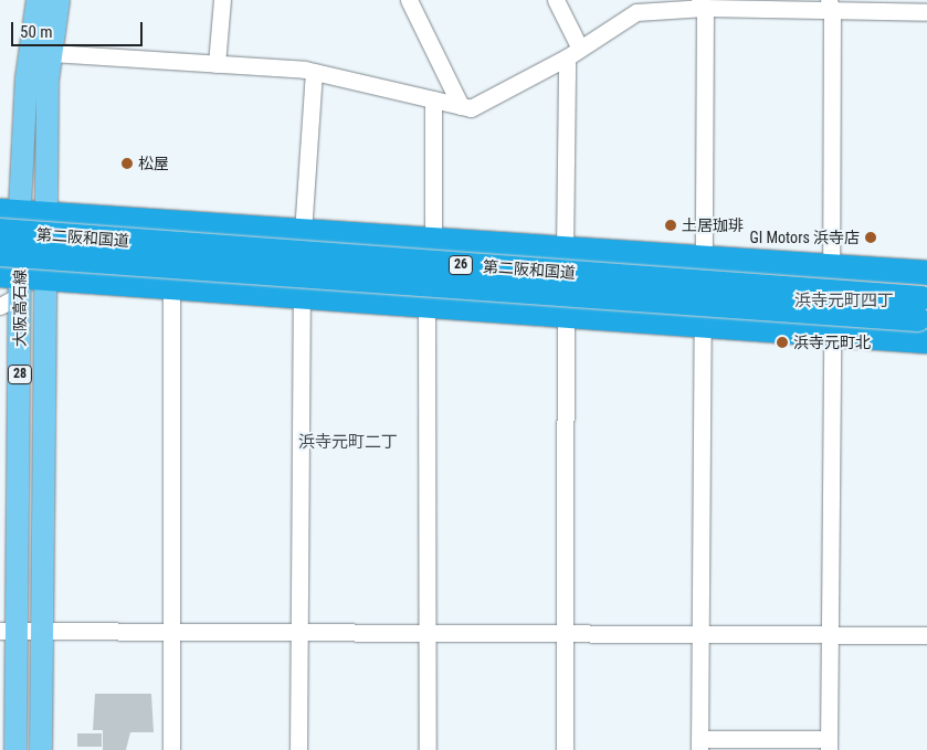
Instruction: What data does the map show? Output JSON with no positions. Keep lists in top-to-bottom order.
{
  "streets": {
    "highway": ["第二阪和国道", "26"],
    "main road": ["大阪高石線", "28"]
  },
  "crossings": [
    ["26", "大阪高石線"]
  ],
  "districts": ["浜寺元町四丁", "浜寺元町二丁"],
  "places": [
    "松屋",
    "土居珈琲",
    "GI Motors 浜寺店",
    "浜寺元町北"
  ],
  "scale_bar": "50 m"
}
